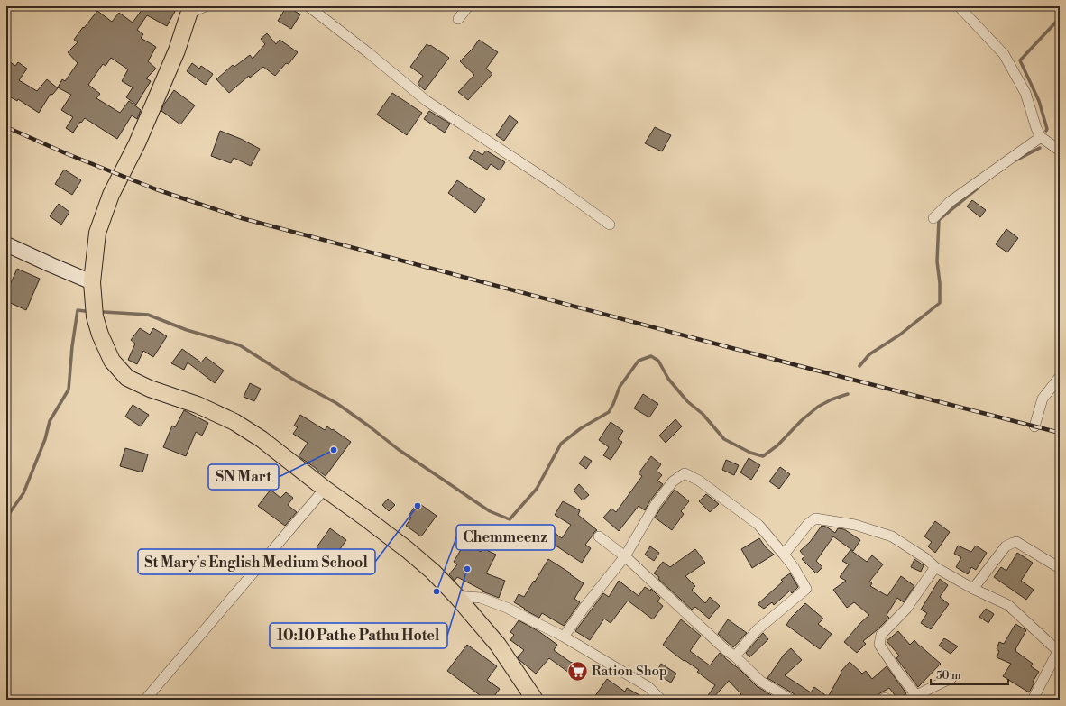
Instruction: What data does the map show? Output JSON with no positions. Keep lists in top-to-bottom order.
{
  "places": {
    "other": [
      "SN Mart",
      "St Mary's English Medium School",
      "10:10 Pathe Pathu Hotel",
      "Chemmeenz"
    ],
    "supermarket": ["Ration Shop"]
  },
  "scale_bar": "50 m"
}
